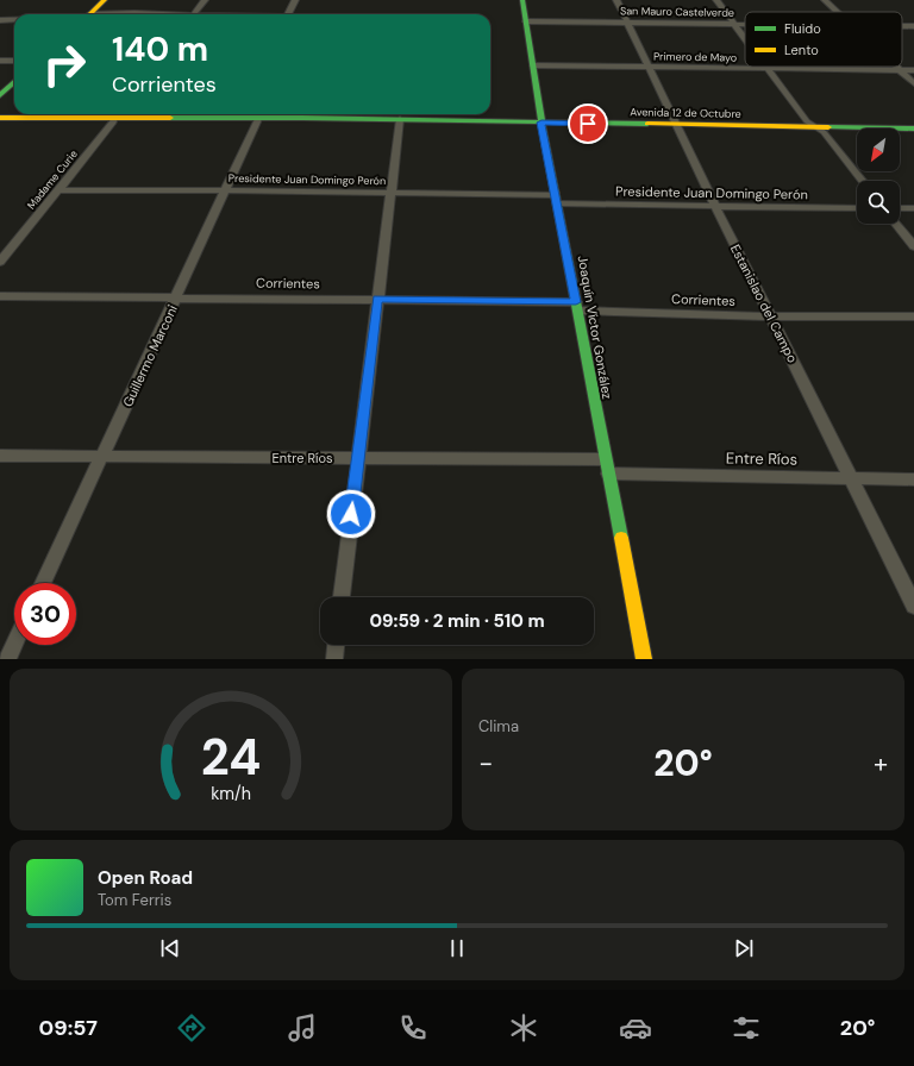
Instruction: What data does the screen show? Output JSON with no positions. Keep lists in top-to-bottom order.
{
  "streets": {
    "main road": ["Avenida 12 de Octubre", "Joaquín Víctor González"],
    "street": [
      "San Mauro Castelverde",
      "Primero de Mayo",
      "Madame Curie",
      "Presidente Juan Domingo Perón",
      "Corrientes",
      "Estanislao del Campo",
      "Guillermo Marconi",
      "Entre Ríos"
    ]
  },
  "crossings": [
    ["San Mauro Castelverde", "Estanislao del Campo"],
    ["San Mauro Castelverde", "Joaquín Víctor González"],
    ["Primero de Mayo", "Estanislao del Campo"],
    ["Primero de Mayo", "Joaquín Víctor González"],
    ["Avenida 12 de Octubre", "Estanislao del Campo"],
    ["Avenida 12 de Octubre", "Joaquín Víctor González"],
    ["Avenida 12 de Octubre", "Guillermo Marconi"],
    ["Madame Curie", "Presidente Juan Domingo Perón"],
    ["Presidente Juan Domingo Perón", "Estanislao del Campo"],
    ["Presidente Juan Domingo Perón", "Joaquín Víctor González"],
    ["Presidente Juan Domingo Perón", "Guillermo Marconi"],
    ["Corrientes", "Estanislao del Campo"],
    ["Corrientes", "Joaquín Víctor González"],
    ["Corrientes", "Guillermo Marconi"],
    ["Estanislao del Campo", "Entre Ríos"],
    ["Joaquín Víctor González", "Entre Ríos"],
    ["Guillermo Marconi", "Entre Ríos"]
  ],
  "legend": ["Fluido", "Lento"],
  "north": "bottom left",
  "page": {
    "turn": ["140 m", "Corrientes"],
    "limit": "30",
    "trip": "09:59 · 2 min · 510 m",
    "tile": "Clima",
    "heat": ["−", "20°", "+"],
    "song": ["Open Road", "Tom Ferris"],
    "tabs": ["09:57", "20°"],
    "gauge": ["24", "km/h"]
  }
}
